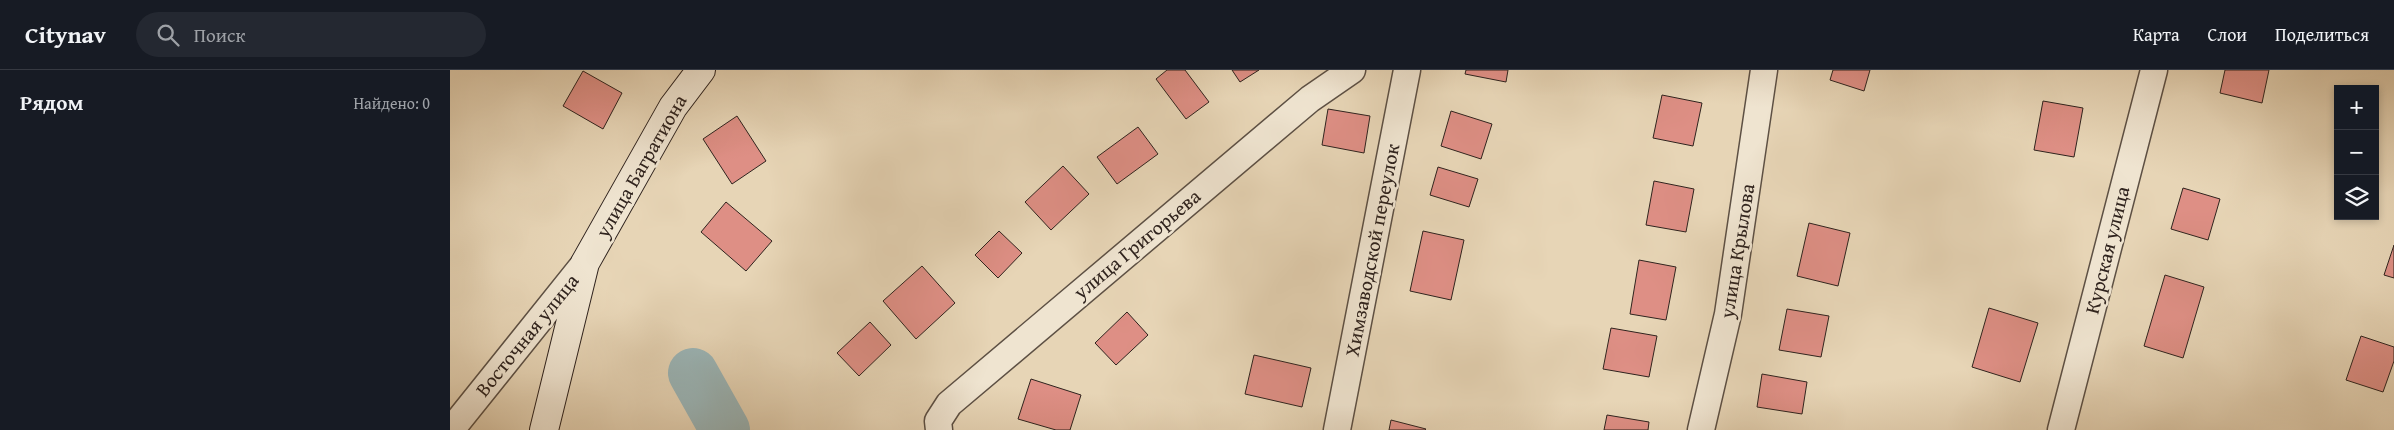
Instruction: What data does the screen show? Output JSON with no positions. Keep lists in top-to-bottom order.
{
  "streets": {
    "main road": ["улица Багратиона"],
    "street": [
      "улица Григорьева",
      "Химзаводской переулок",
      "Курская улица",
      "улица Крылова",
      "Восточная улица"
    ]
  },
  "crossings": [
    ["улица Багратиона", "Восточная улица"]
  ],
  "page": {
    "header": "Citynav",
    "search": "Поиск",
    "nav": ["Карта", "Слои", "Поделиться"],
    "heading": ["Рядом", "Найдено: 0"],
    "map_buttons": ["+", "−"]
  }
}
